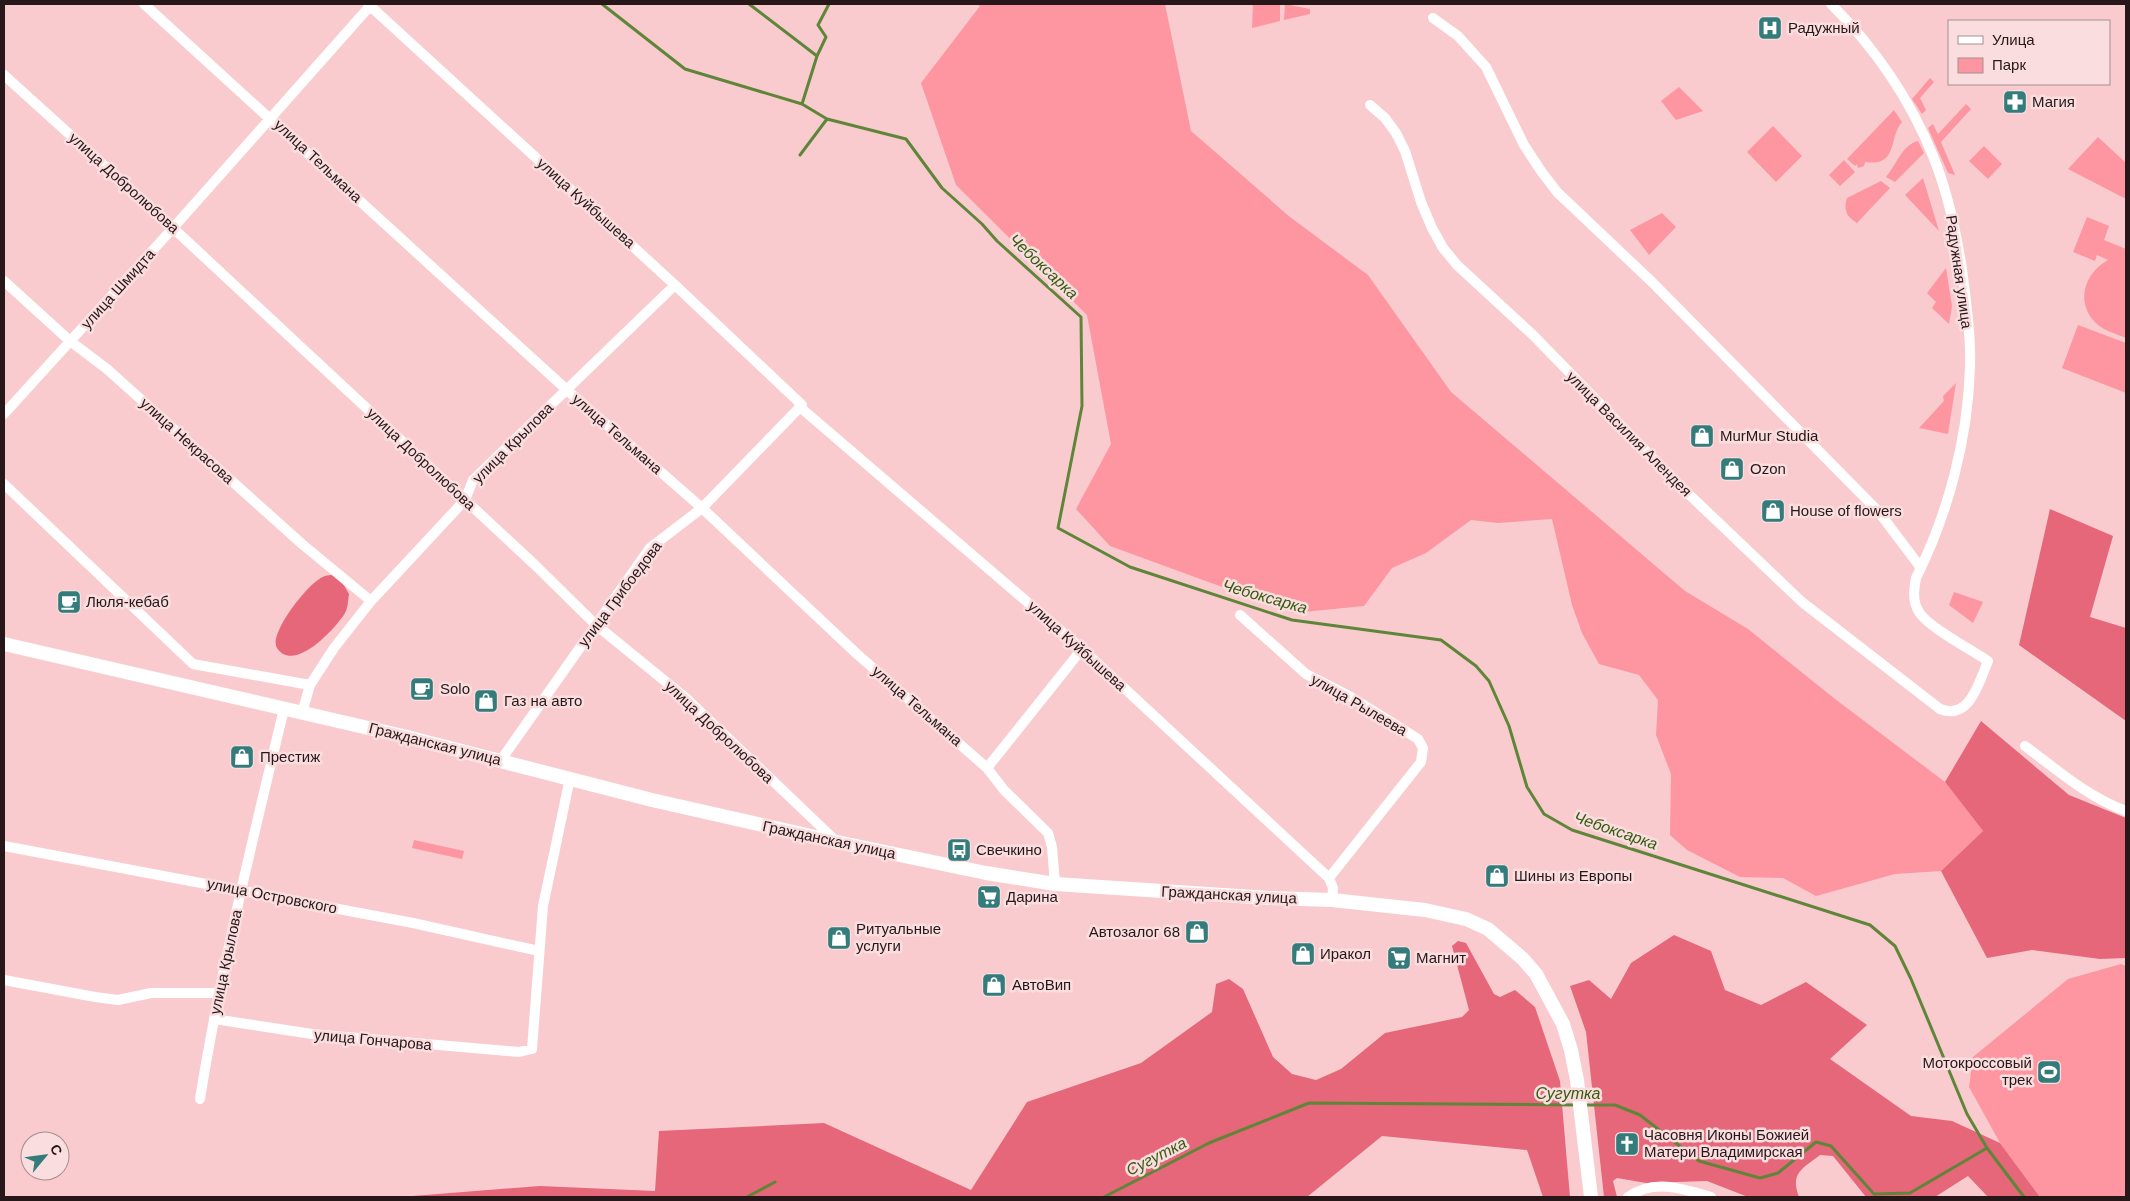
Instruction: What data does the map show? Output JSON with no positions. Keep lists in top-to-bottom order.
{
  "streets": {
    "main road": ["Гражданская улица"],
    "street": [
      "улица Тельмана",
      "улица Добролюбова",
      "улица Куйбышева",
      "Радужная улица",
      "улица Шмидта",
      "улица Василия Алендея",
      "улица Некрасова",
      "улица Крылова",
      "улица Грибоедова",
      "улица Рылеева",
      "улица Островского",
      "улица Гончарова"
    ]
  },
  "crossings": [
    ["улица Тельмана", "улица Шмидта"],
    ["улица Тельмана", "улица Крылова"],
    ["улица Тельмана", "улица Грибоедова"],
    ["улица Тельмана", "Гражданская улица"],
    ["улица Добролюбова", "улица Шмидта"],
    ["улица Добролюбова", "улица Крылова"],
    ["улица Добролюбова", "улица Грибоедова"],
    ["улица Добролюбова", "Гражданская улица"],
    ["улица Куйбышева", "улица Шмидта"],
    ["улица Куйбышева", "улица Крылова"],
    ["улица Куйбышева", "улица Грибоедова"],
    ["улица Куйбышева", "улица Рылеева"],
    ["Радужная улица", "улица Василия Алендея"],
    ["улица Шмидта", "улица Некрасова"],
    ["улица Некрасова", "улица Крылова"],
    ["улица Крылова", "Гражданская улица"],
    ["улица Крылова", "улица Островского"],
    ["улица Крылова", "улица Гончарова"],
    ["улица Грибоедова", "Гражданская улица"],
    ["улица Островского", "улица Гончарова"]
  ],
  "water": ["Чебоксарка", "Сугутка"],
  "places": {
    "hospital": ["Радужный"],
    "pharmacy": ["Магия"],
    "shop": [
      "MurMur Studia",
      "Ozon",
      "House of flowers",
      "Газ на авто",
      "Престиж",
      "Шины из Европы",
      "Автозалог 68",
      "Ритуальные услуги",
      "Иракол",
      "АвтоВип"
    ],
    "cafe": ["Люля-кебаб", "Solo"],
    "bus stop": ["Свечкино"],
    "supermarket": ["Дарина", "Магнит"],
    "sports": ["Мотокроссовый трек"],
    "church": ["Часовня Иконы Божией Матери Владимирская"]
  },
  "legend": ["Улица", "Парк"],
  "north": "top right"
}
